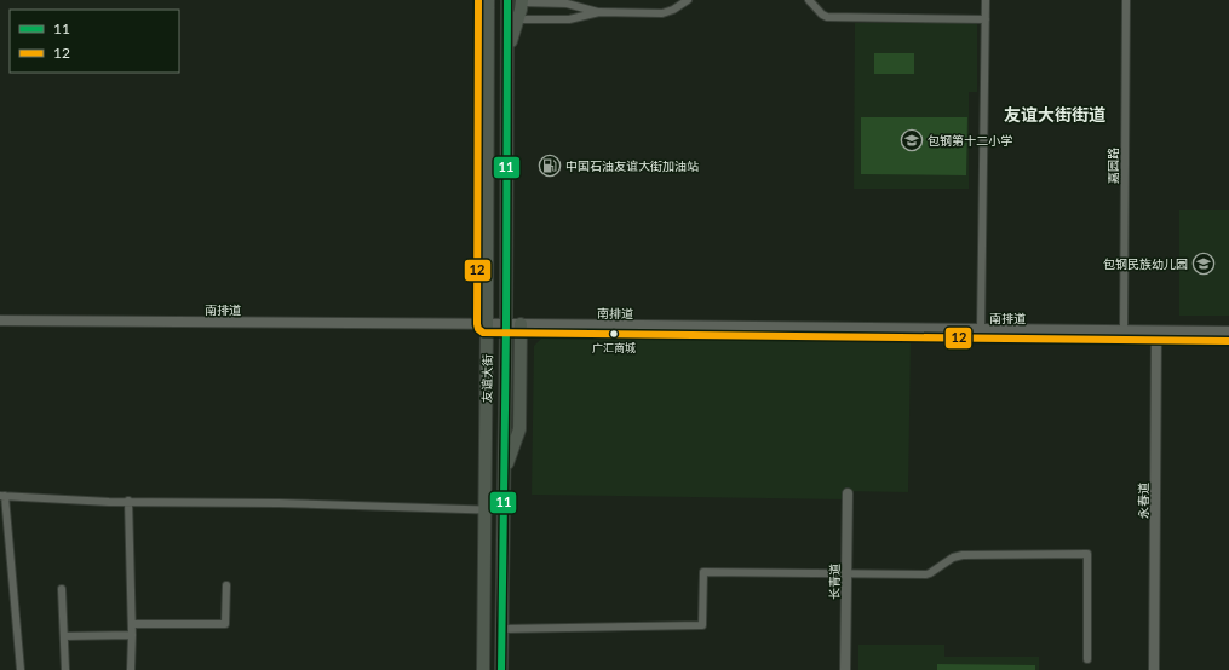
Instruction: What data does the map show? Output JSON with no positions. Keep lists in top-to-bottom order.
{
  "streets": {
    "main road": ["友谊大街"],
    "street": [
      "嘉园路",
      "南排道",
      "永春道",
      "长青道"
    ]
  },
  "crossings": [
    ["嘉园路", "南排道"],
    ["南排道", "友谊大街"],
    ["南排道", "永春道"]
  ],
  "districts": ["友谊大街街道"],
  "places": {
    "school or university": ["包钢第十二小学", "包钢民族幼儿园"],
    "fuel station": ["中国石油友谊大街加油站"],
    "other": ["广汇商城"]
  },
  "lines": ["transit line 11", "transit line 12"],
  "legend": ["11", "12"]
}
